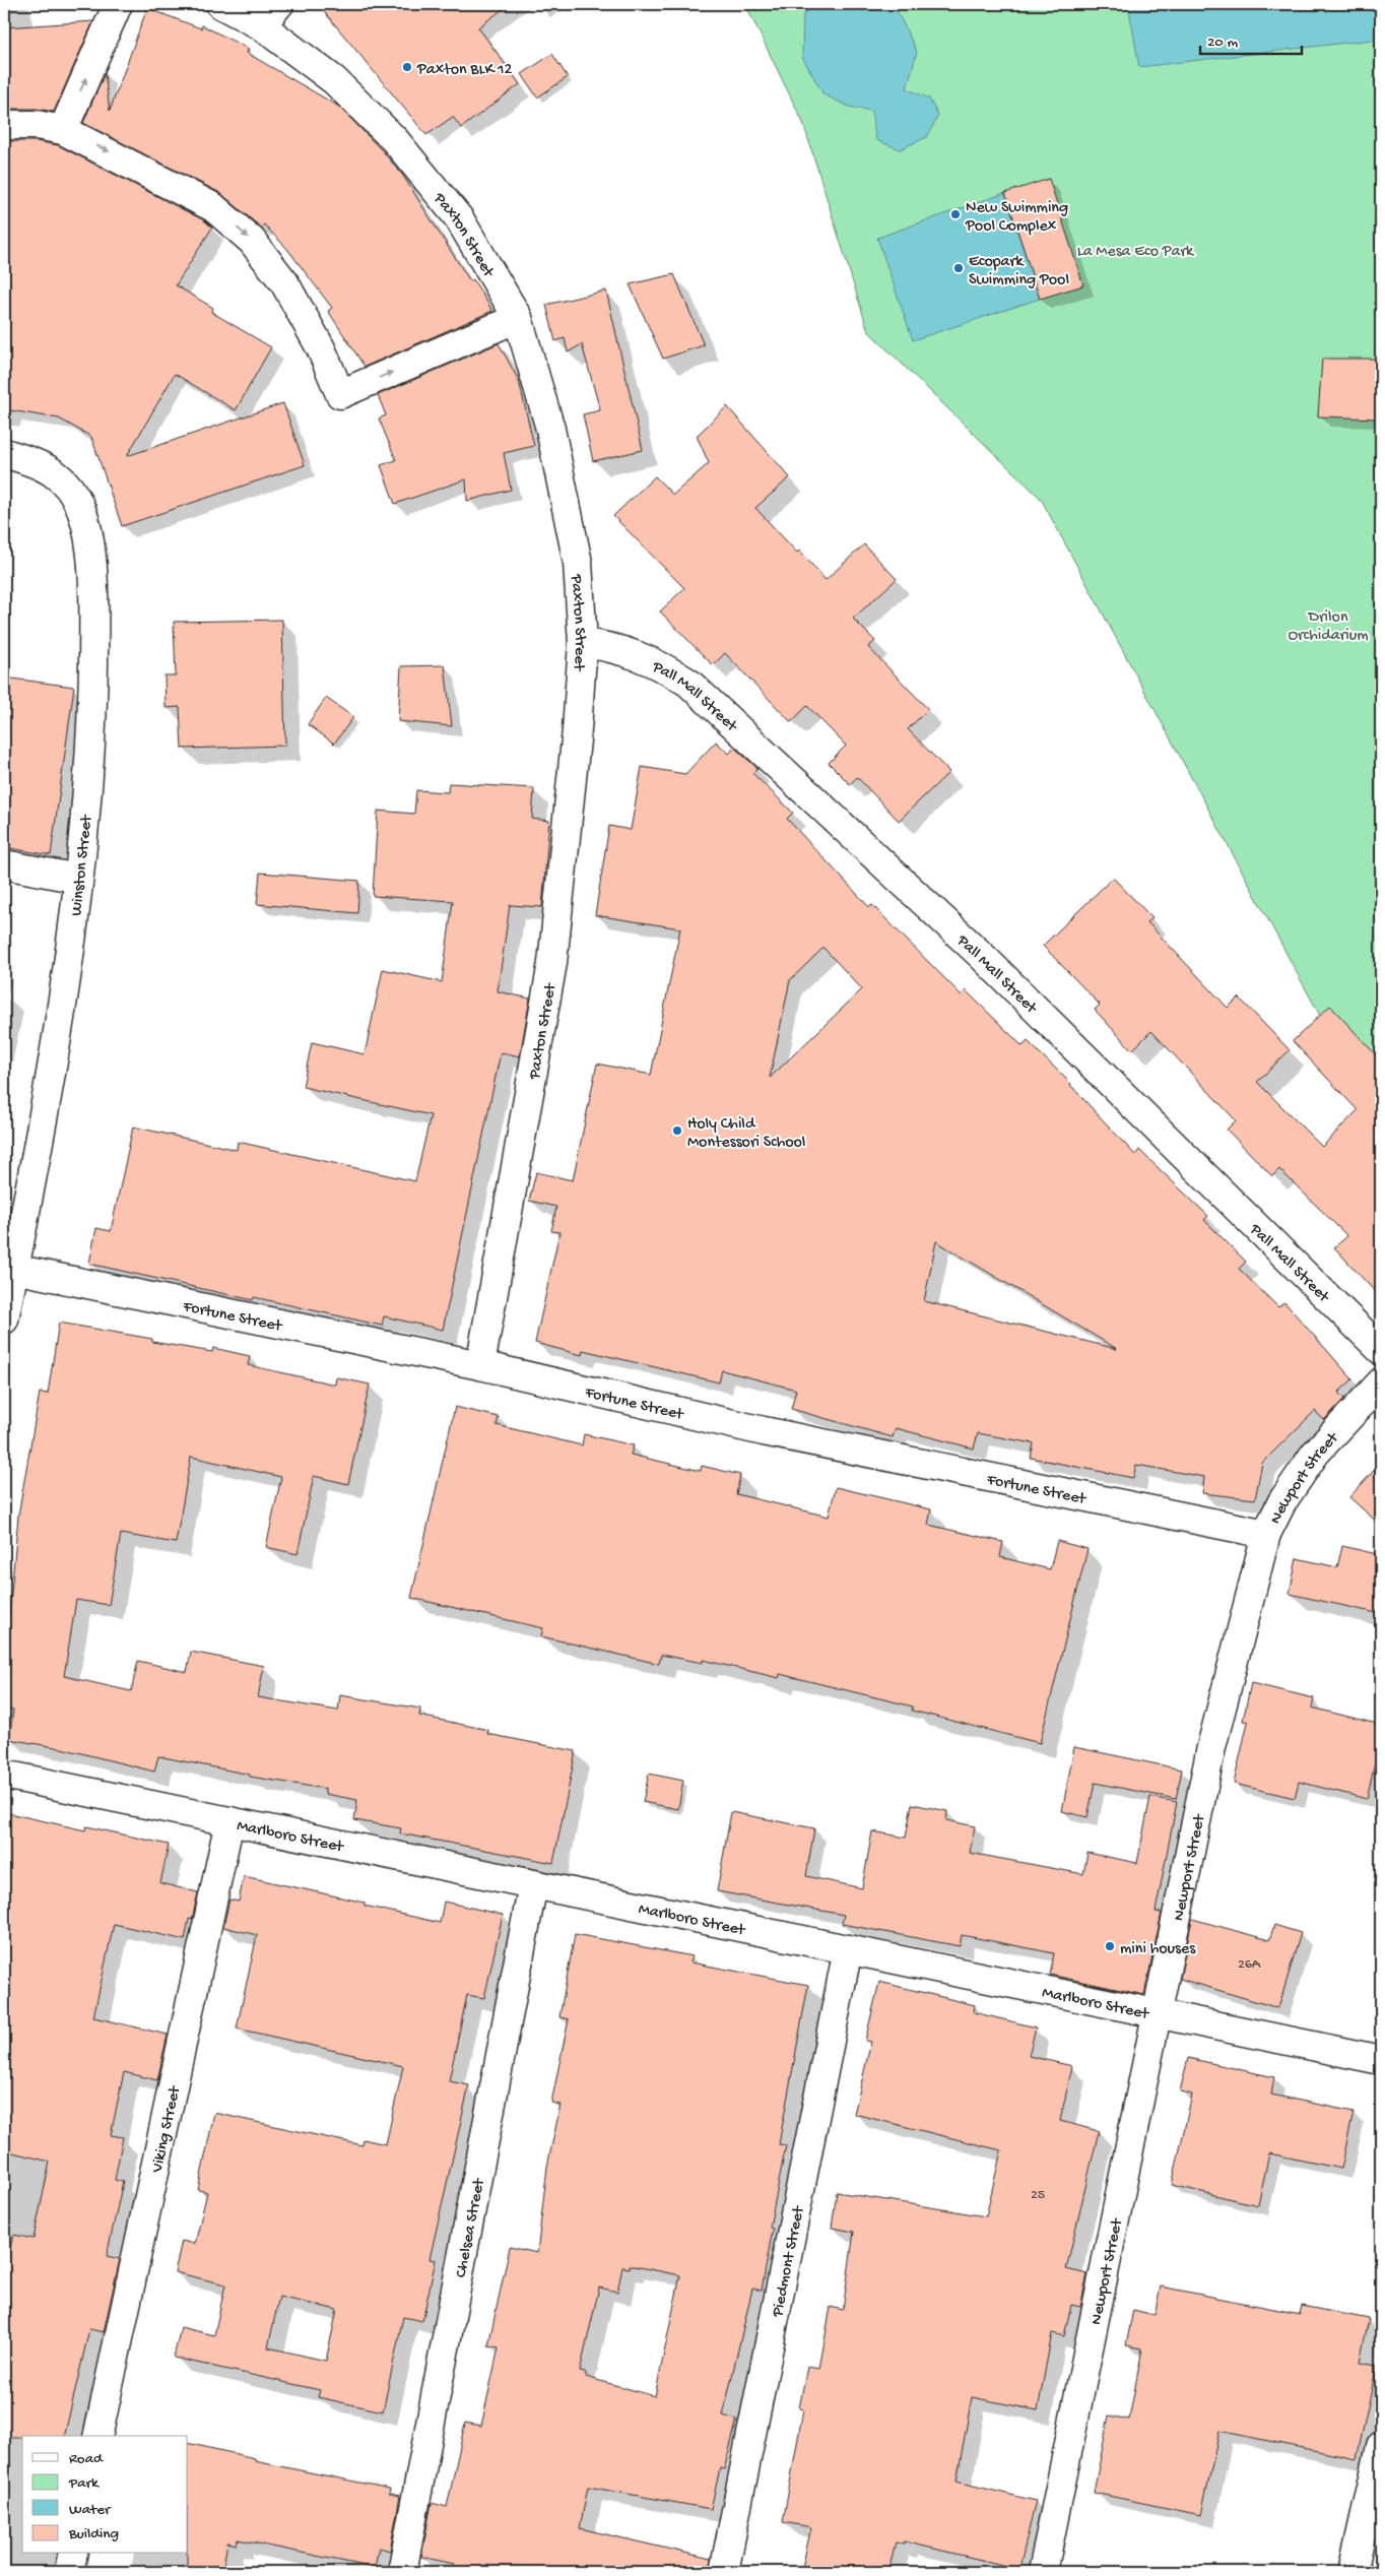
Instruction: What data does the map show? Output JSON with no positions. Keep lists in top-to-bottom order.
{
  "streets": {
    "street": [
      "Paxton Street",
      "Pall Mall Street",
      "Winston Street",
      "Fortune Street",
      "Newport Street",
      "Marlboro Street",
      "Viking Street",
      "Chelsea Street",
      "Piedmont Street"
    ]
  },
  "crossings": [
    ["Paxton Street", "Pall Mall Street"],
    ["Paxton Street", "Fortune Street"],
    ["Winston Street", "Fortune Street"],
    ["Fortune Street", "Newport Street"],
    ["Newport Street", "Marlboro Street"],
    ["Marlboro Street", "Viking Street"],
    ["Marlboro Street", "Chelsea Street"],
    ["Marlboro Street", "Piedmont Street"]
  ],
  "parks": ["La Mesa Eco Park", "Drilon Orchidarium"],
  "places": [
    "Paxton BLK 12",
    "New Swimming Pool Complex",
    "Ecopark Swimming Pool",
    "Holy Child Montessori School",
    "mini houses"
  ],
  "house_numbers": ["26A", "25"],
  "legend": [
    "Road",
    "Park",
    "Water",
    "Building"
  ],
  "scale_bar": "20 m"
}
